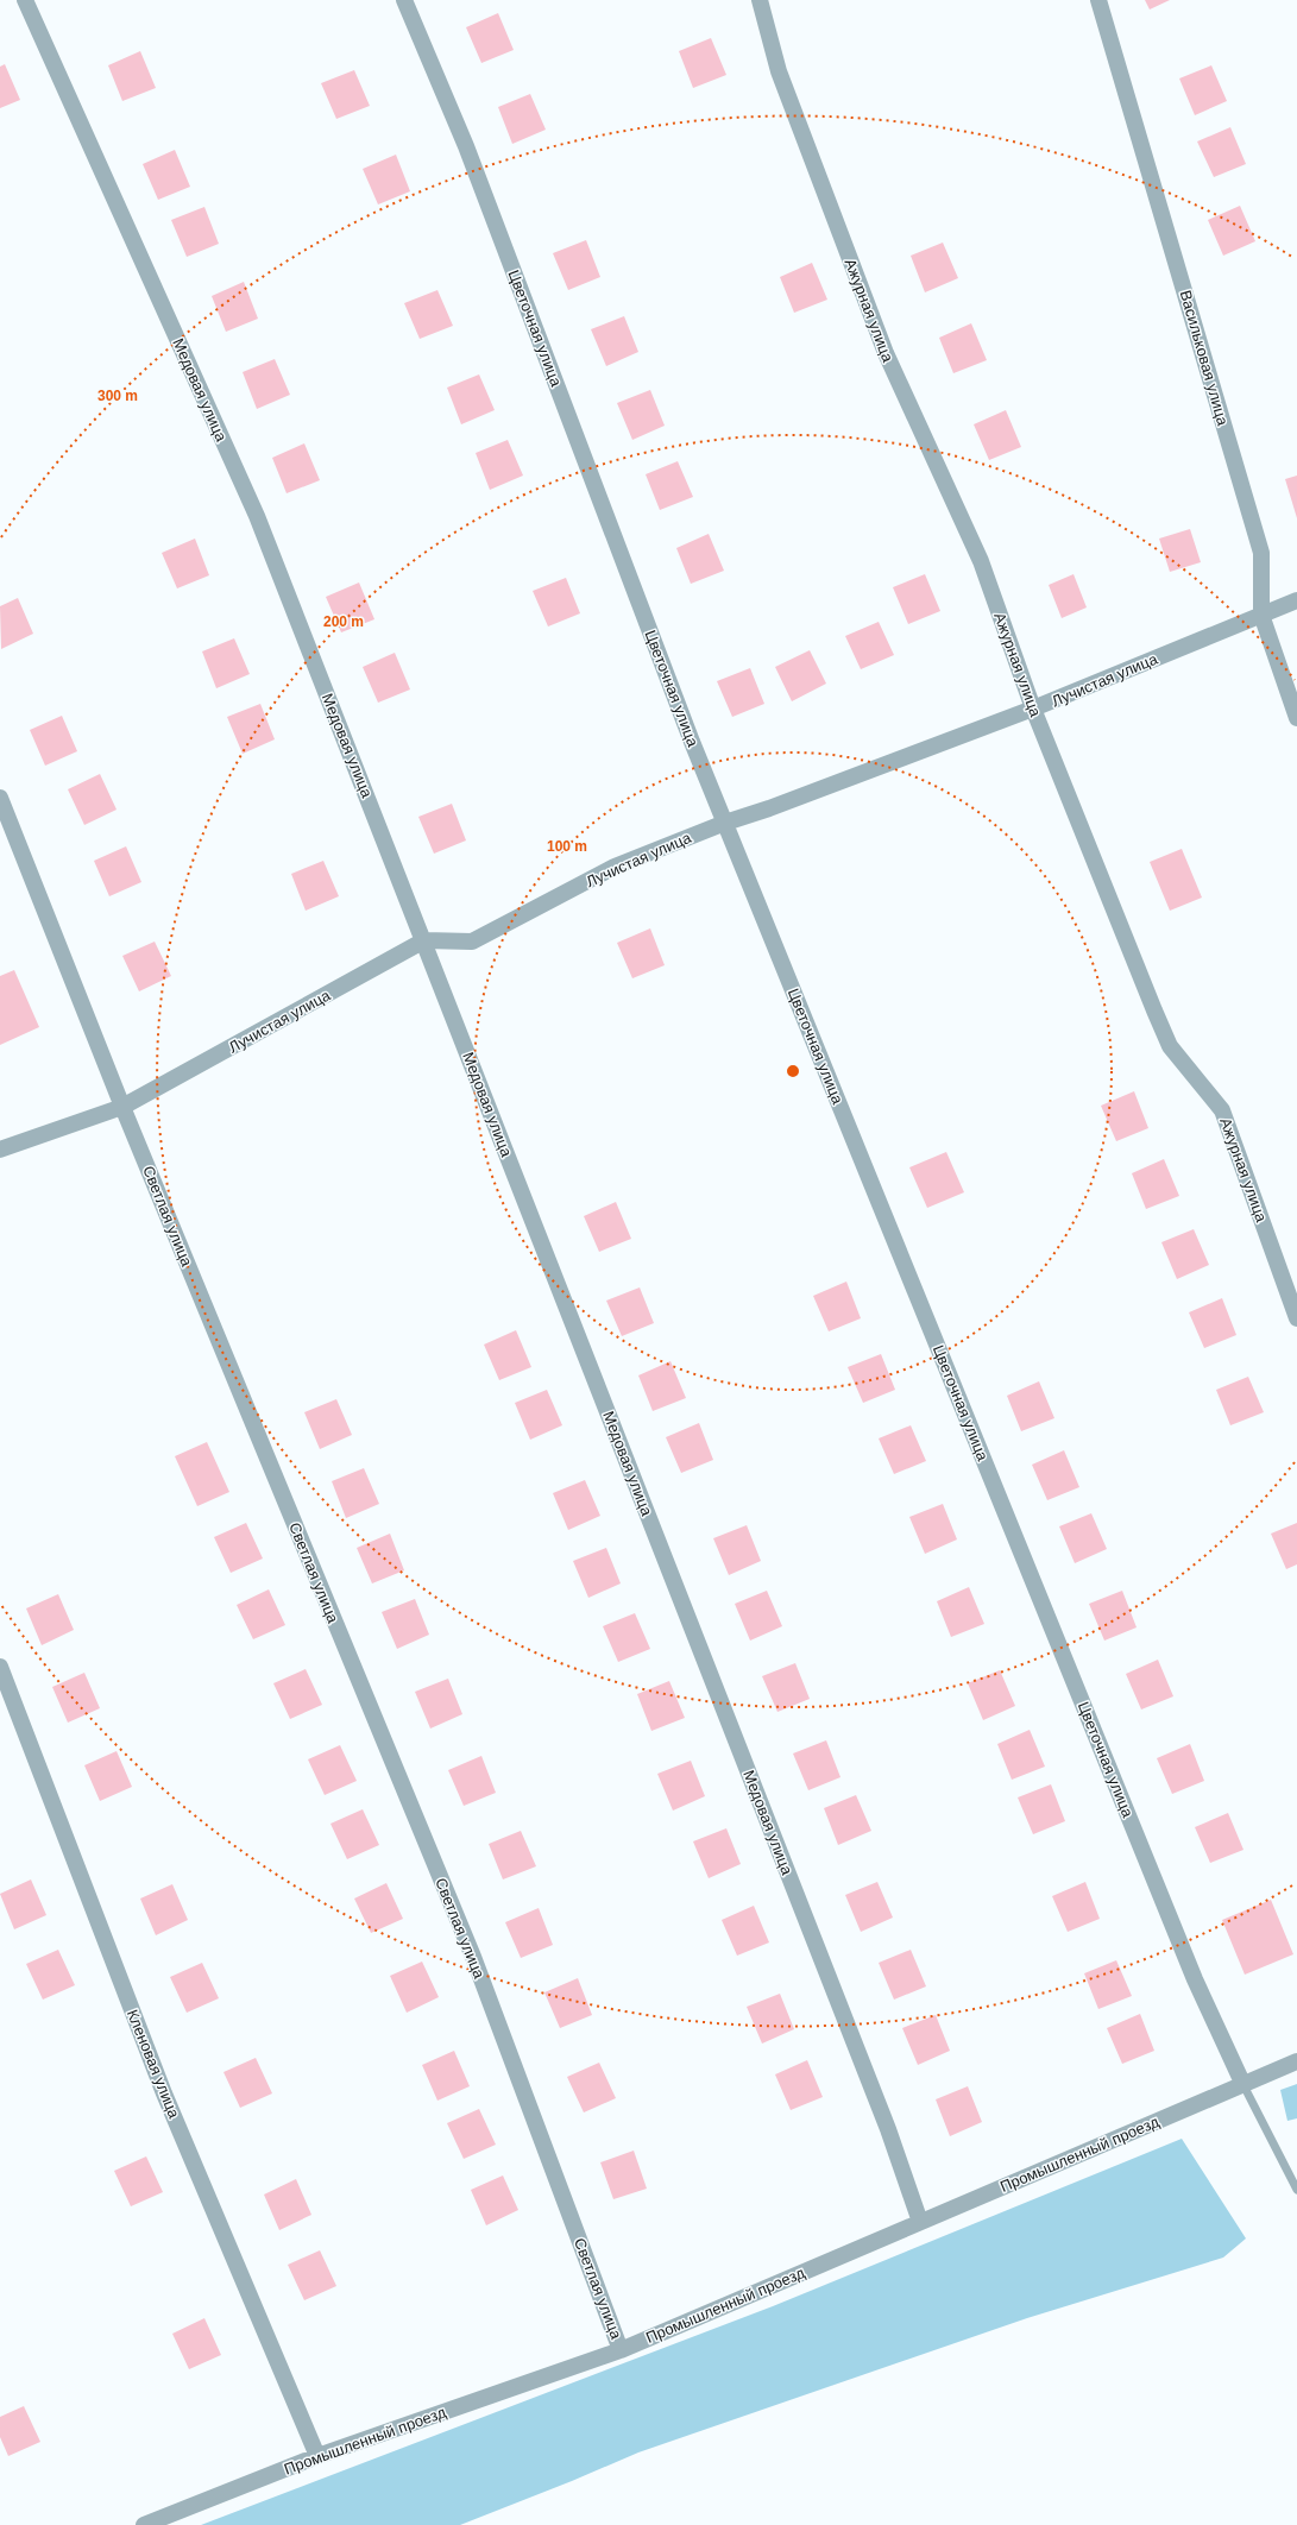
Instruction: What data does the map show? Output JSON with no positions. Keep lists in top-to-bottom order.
{
  "streets": {
    "street": [
      "Ажурная улица",
      "Цветочная улица",
      "Васильковая улица",
      "Медовая улица",
      "Лучистая улица",
      "Светлая улица",
      "Кленовая улица",
      "Промышленный проезд"
    ]
  },
  "crossings": [
    ["Ажурная улица", "Лучистая улица"],
    ["Цветочная улица", "Лучистая улица"],
    ["Цветочная улица", "Промышленный проезд"],
    ["Васильковая улица", "Лучистая улица"],
    ["Медовая улица", "Лучистая улица"],
    ["Медовая улица", "Промышленный проезд"],
    ["Лучистая улица", "Светлая улица"],
    ["Светлая улица", "Промышленный проезд"],
    ["Кленовая улица", "Промышленный проезд"]
  ],
  "rings": ["300 m", "200 m", "100 m"]
}
